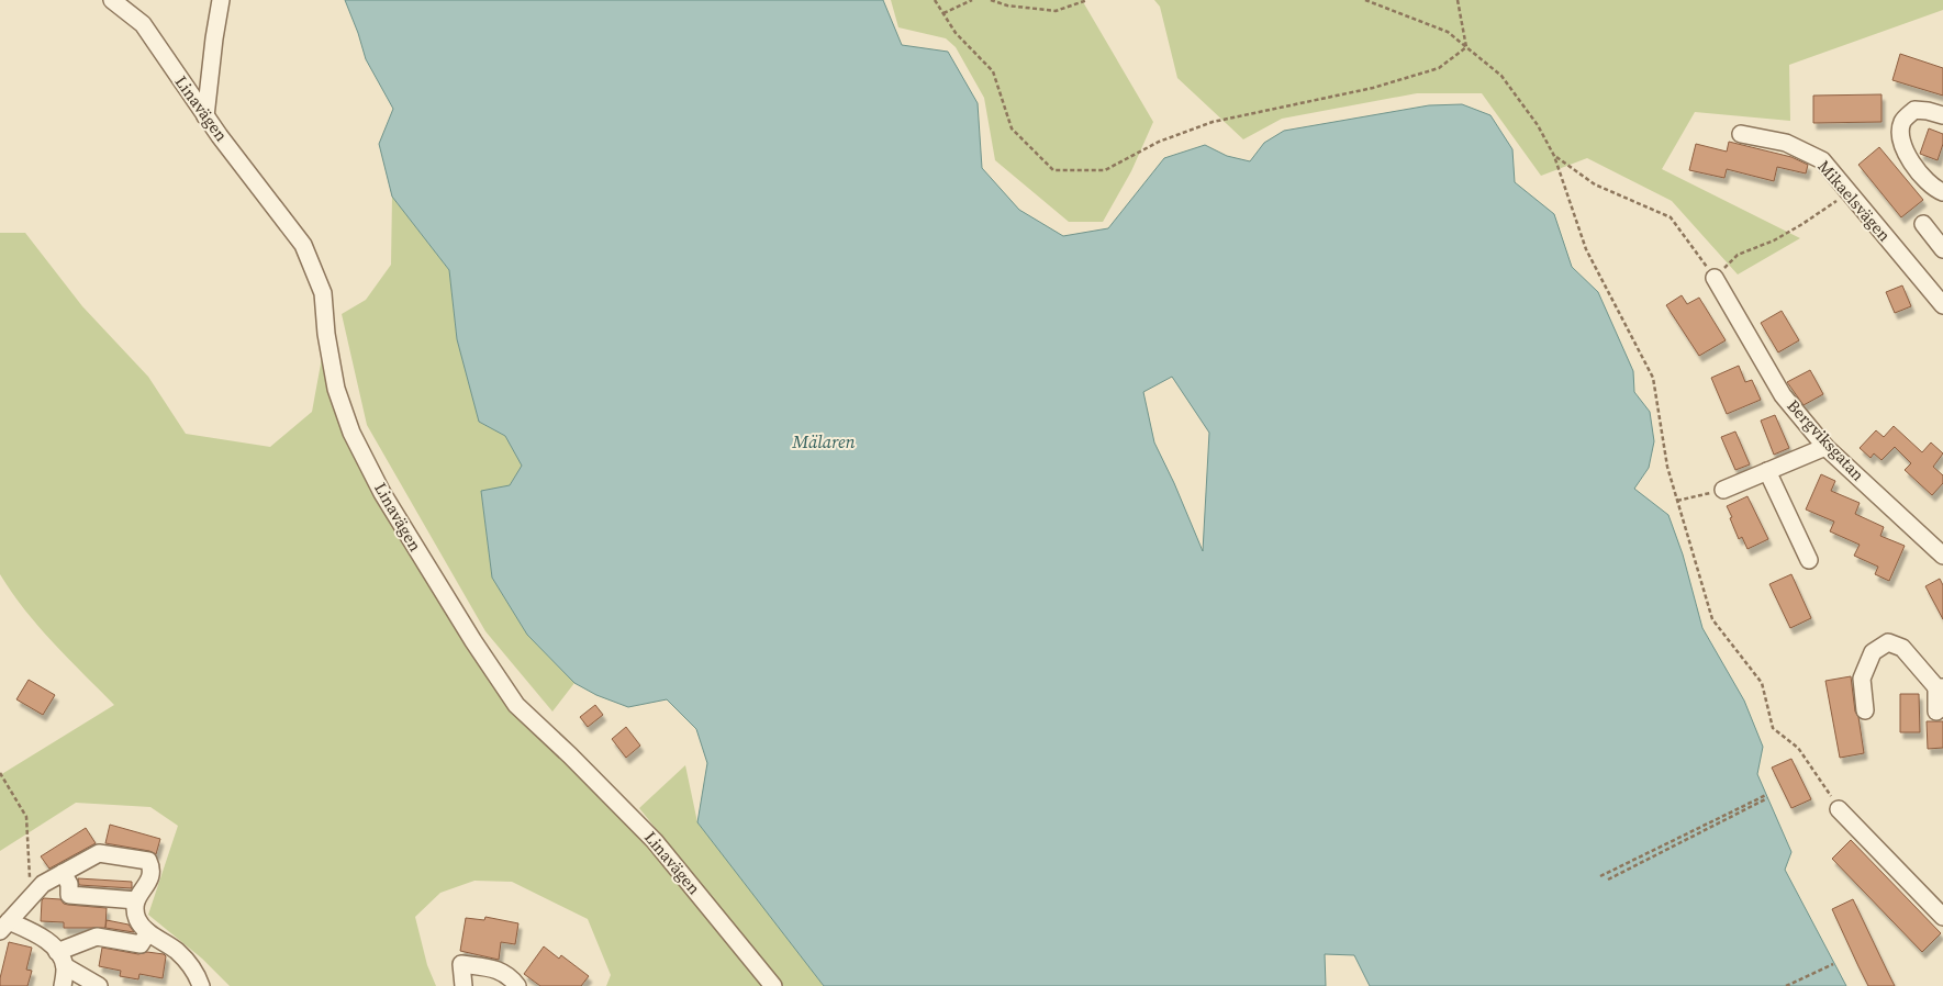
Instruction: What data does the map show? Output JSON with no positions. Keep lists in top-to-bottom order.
{
  "streets": {
    "street": ["Linavägen", "Mikaelsvägen", "Bergviksgatan"]
  },
  "water": ["Mälaren"]
}
